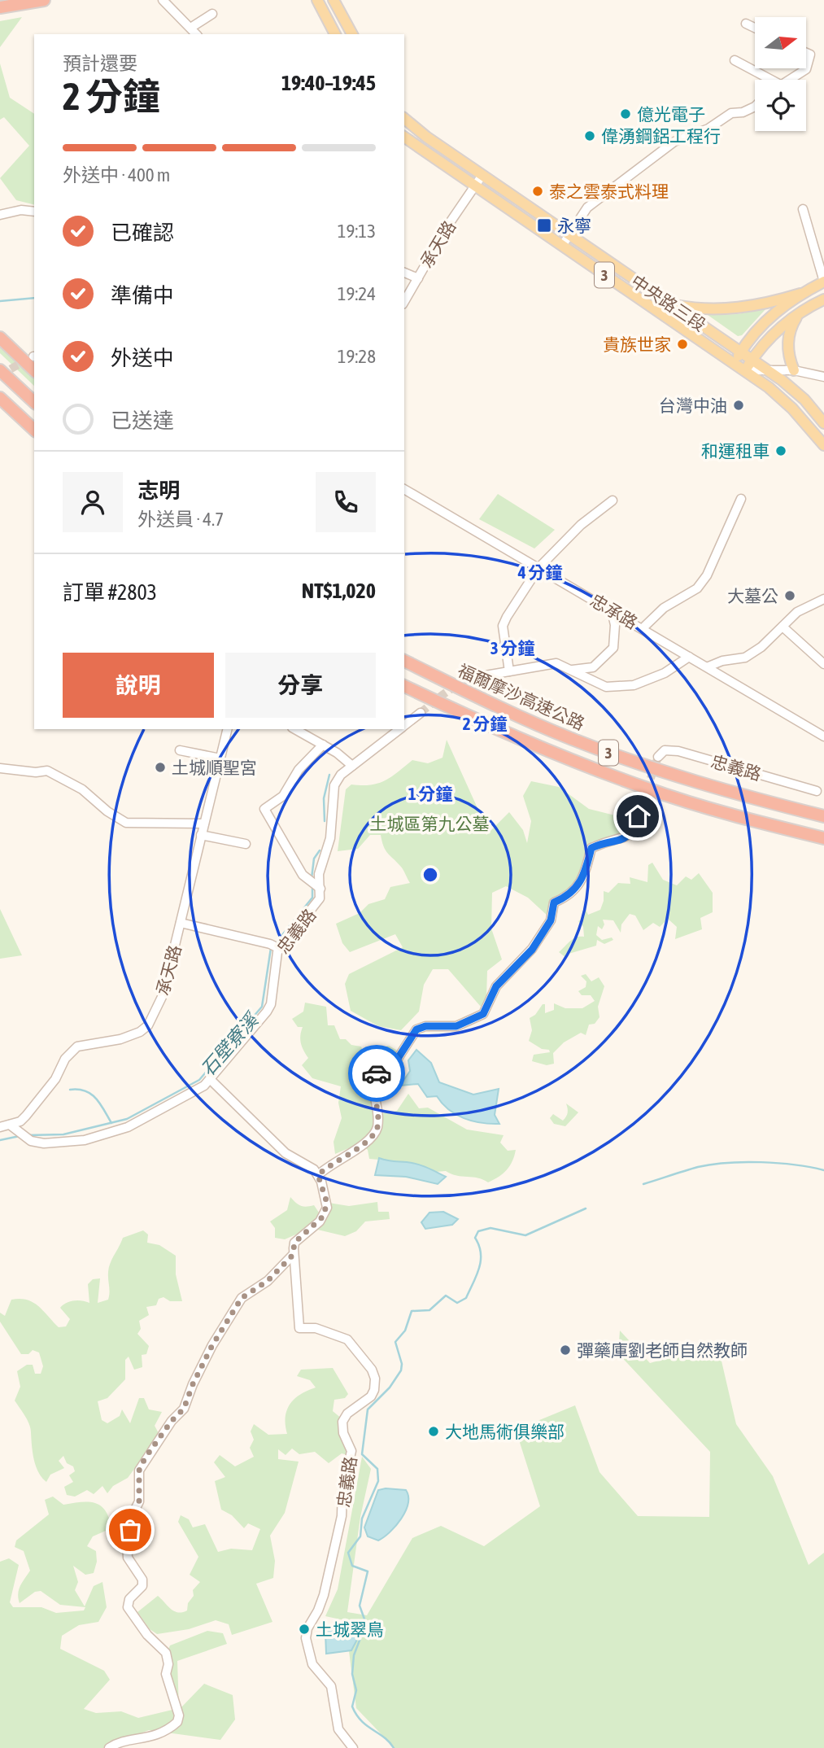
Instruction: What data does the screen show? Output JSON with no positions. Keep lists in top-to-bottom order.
{
  "streets": {
    "highway": ["3", "福爾摩沙高速公路"],
    "main road": ["中央路三段"],
    "street": ["承天路", "忠承路", "忠義路"]
  },
  "crossings": [
    ["承天路", "中央路三段"],
    ["承天路", "忠義路"],
    ["3", "中央路三段"]
  ],
  "water": ["石壁寮溪"],
  "parks": ["土城區第九公墓"],
  "places": {
    "other": [
      "億光電子",
      "偉湧鋼鋁工程行",
      "泰之雲泰式料理",
      "貴族世家",
      "台灣中油",
      "和運租車",
      "大墓公",
      "土城順聖宮",
      "彈藥庫劉老師自然教師",
      "大地馬術俱樂部",
      "土城翠鳥"
    ],
    "transit": ["永寧"]
  },
  "north": "right",
  "page": {
    "heading": ["2 分鐘", "預計還要", "19:40–19:45"],
    "panel": [
      "志明",
      "外送員 · 4.7",
      "訂單 #2803",
      "NT$1,020"
    ],
    "bar": "外送中 · 400 m",
    "list": [
      ["已確認", "19:13"],
      ["準備中", "19:24"],
      ["外送中", "19:28"],
      "已送達"
    ],
    "buttons": ["說明", "分享"]
  },
  "rings": [
    "4 分鐘",
    "3 分鐘",
    "2 分鐘",
    "1 分鐘"
  ]
}
